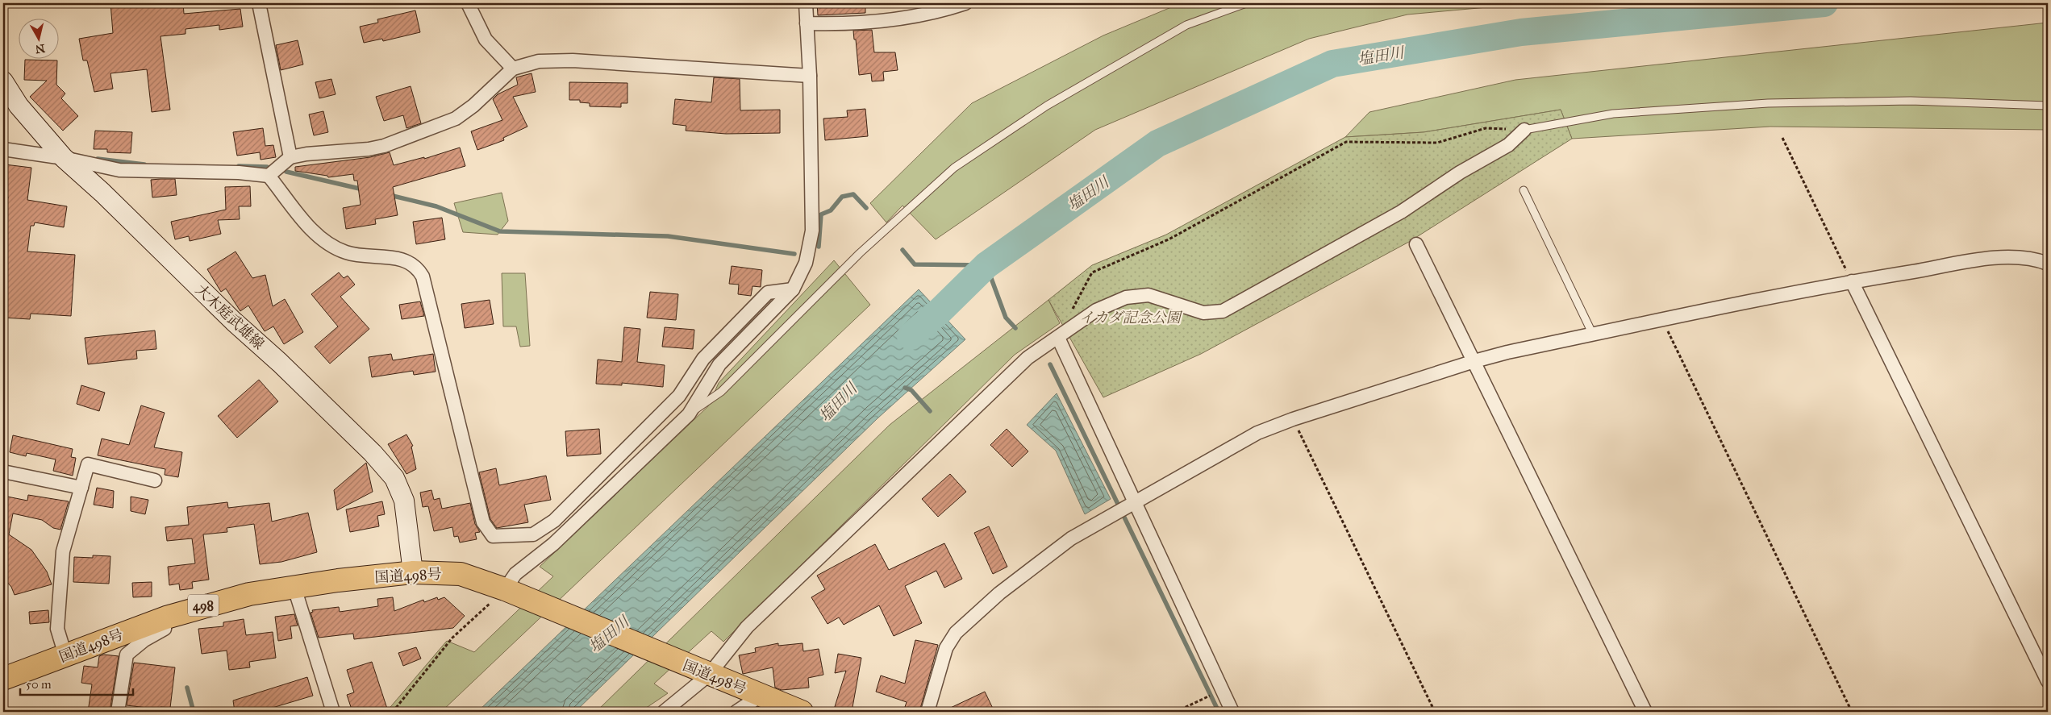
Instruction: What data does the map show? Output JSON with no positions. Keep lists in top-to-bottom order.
{
  "streets": {
    "highway": ["国道498号", "498"],
    "main road": ["大木庭武雄線"]
  },
  "crossings": [
    ["大木庭武雄線", "国道498号"]
  ],
  "water": ["塩田川"],
  "parks": ["イカダ記念公園"],
  "scale_bar": "50 m",
  "north": "bottom"
}
